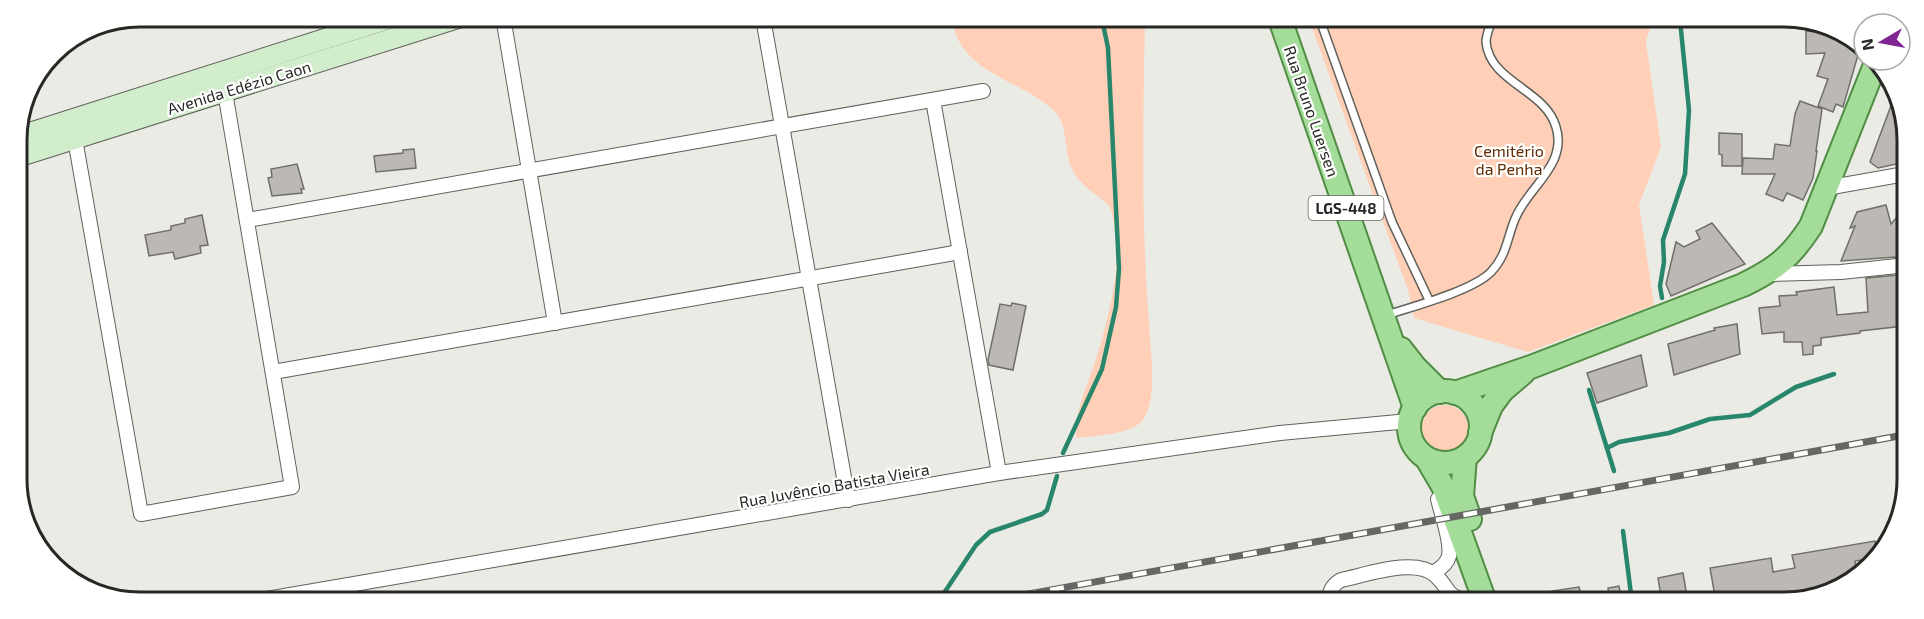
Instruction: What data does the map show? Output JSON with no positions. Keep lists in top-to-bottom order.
{
  "streets": {
    "main road": ["Avenida Edézio Caon", "Rua Bruno Luersen", "LGS-448"],
    "street": ["Rua Juvêncio Batista Vieira"]
  },
  "crossings": [
    ["Rua Bruno Luersen", "Rua Juvêncio Batista Vieira"]
  ],
  "parks": ["Cemitério da Penha"],
  "north": "left"
}
